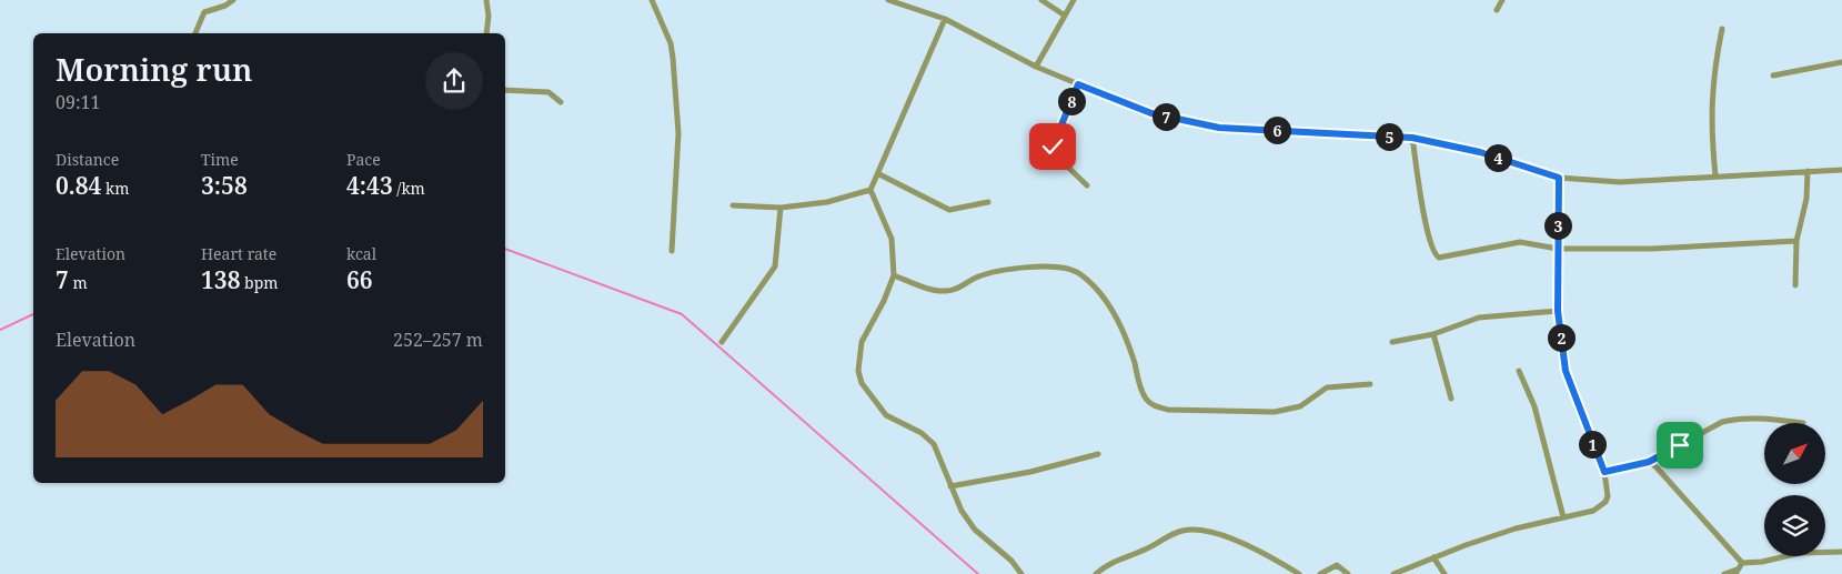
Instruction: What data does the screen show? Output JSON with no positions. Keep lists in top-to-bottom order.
{
  "north": "top right",
  "page": {
    "heading": ["Morning run", "09:11"],
    "pins": [
      "8",
      "7",
      "6",
      "5",
      "4",
      "3",
      "2",
      "1"
    ],
    "stats": [
      ["Distance", "0.84 km"],
      ["Time", "3:58"],
      ["Pace", "4:43 /km"],
      ["Elevation", "7 m"],
      ["Heart rate", "138 bpm"],
      ["kcal", "66"]
    ],
    "chart": ["Elevation", "252–257 m"]
  }
}
